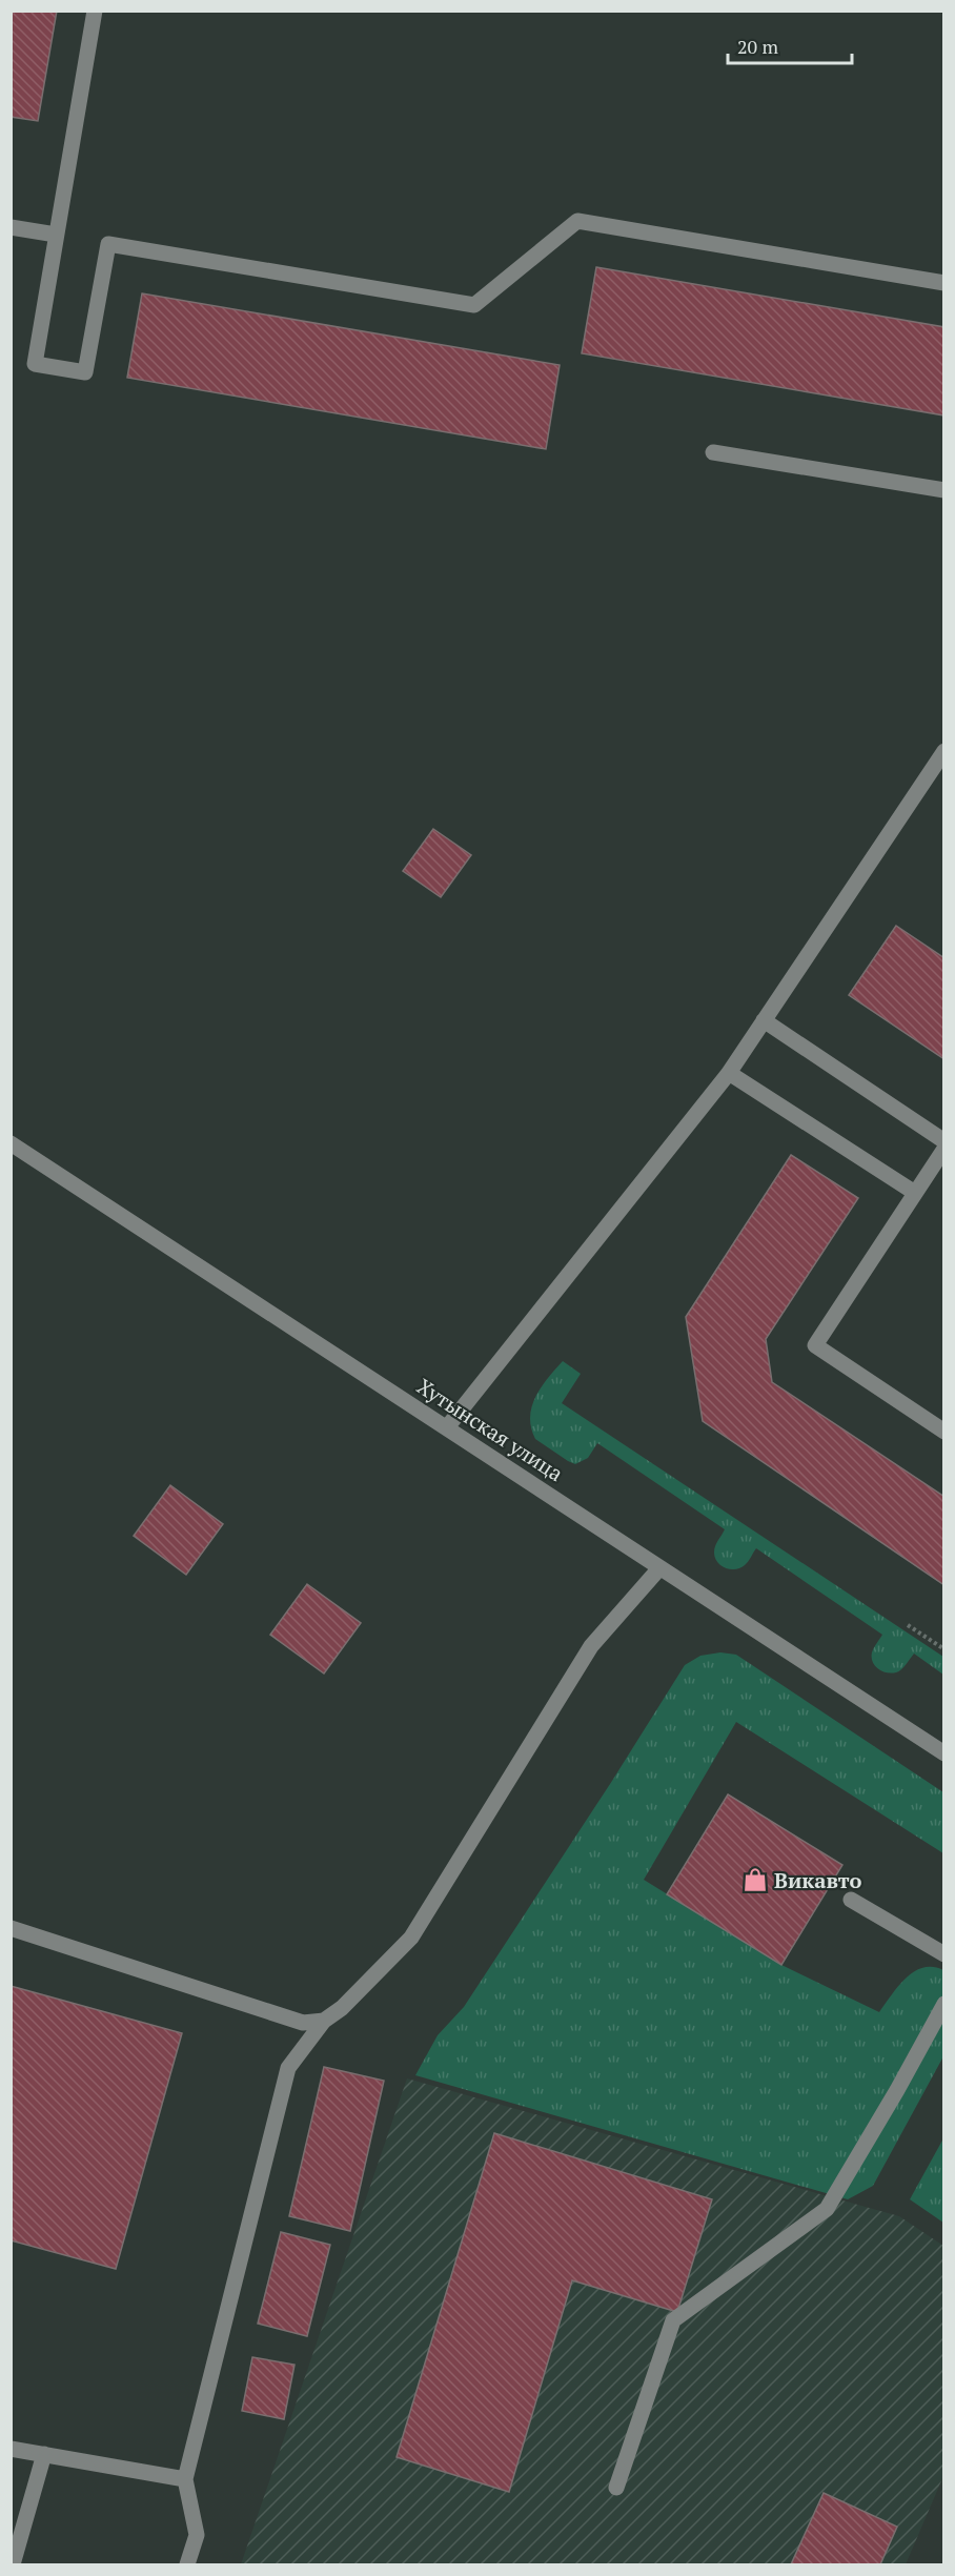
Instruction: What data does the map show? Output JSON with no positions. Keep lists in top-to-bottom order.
{
  "streets": {
    "street": ["Хутынская улица"]
  },
  "places": {
    "shop": ["Викавто"]
  },
  "scale_bar": "20 m"
}
